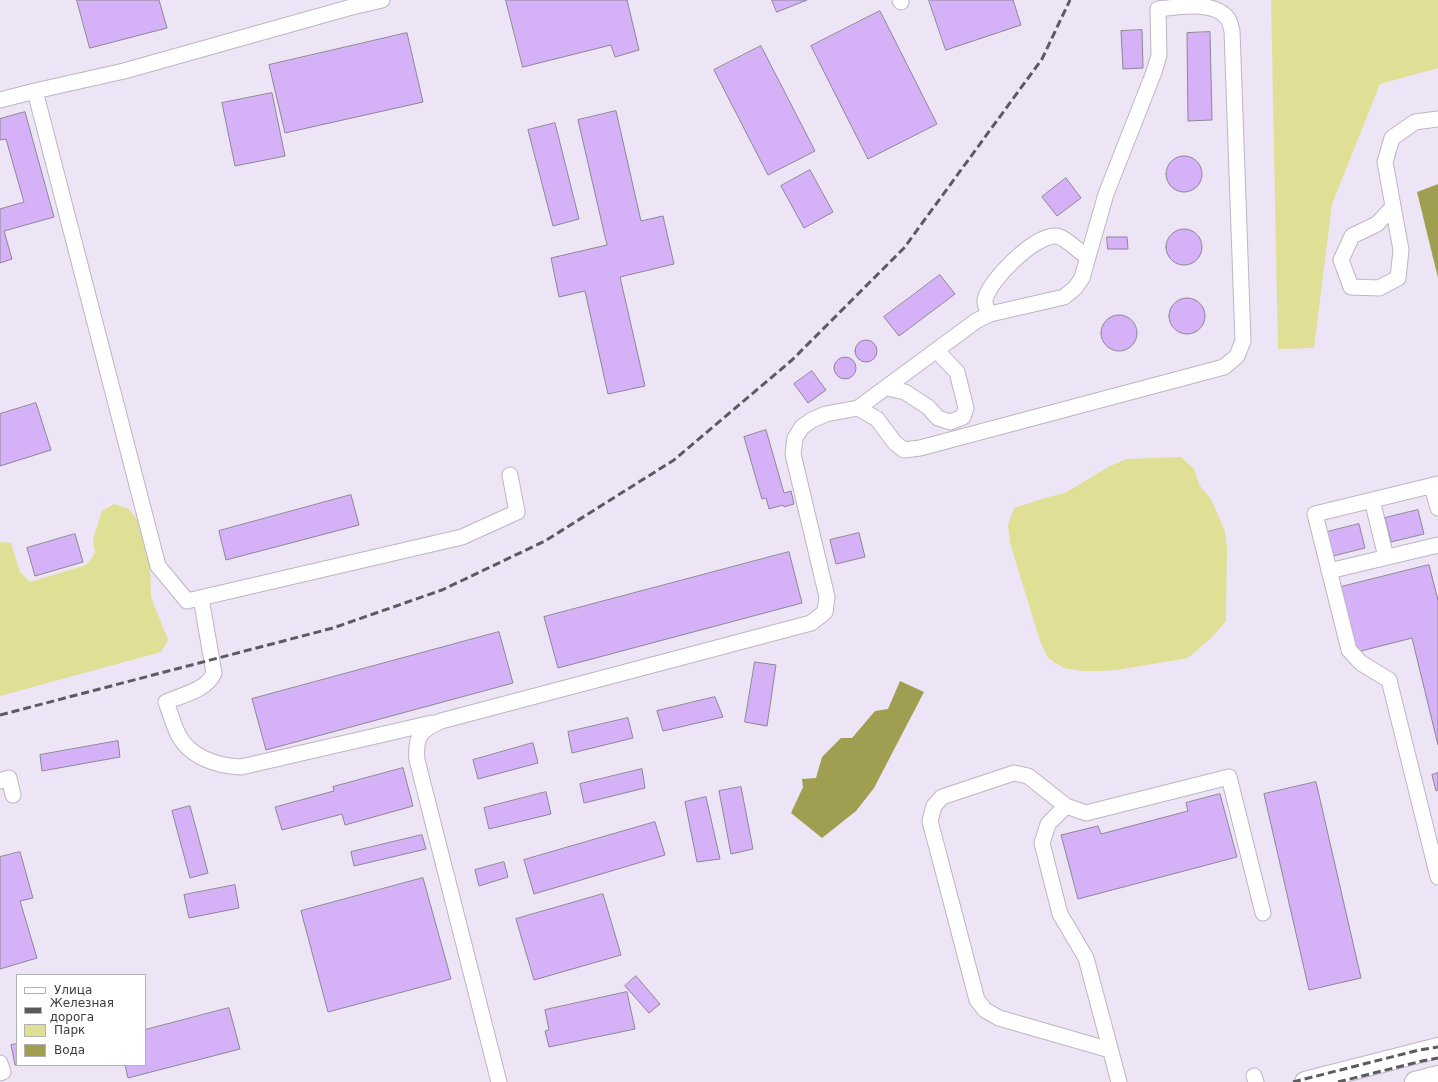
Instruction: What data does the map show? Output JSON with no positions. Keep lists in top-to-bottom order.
{
  "legend": [
    "Улица",
    "Железная дорога",
    "Парк",
    "Вода"
  ]
}
